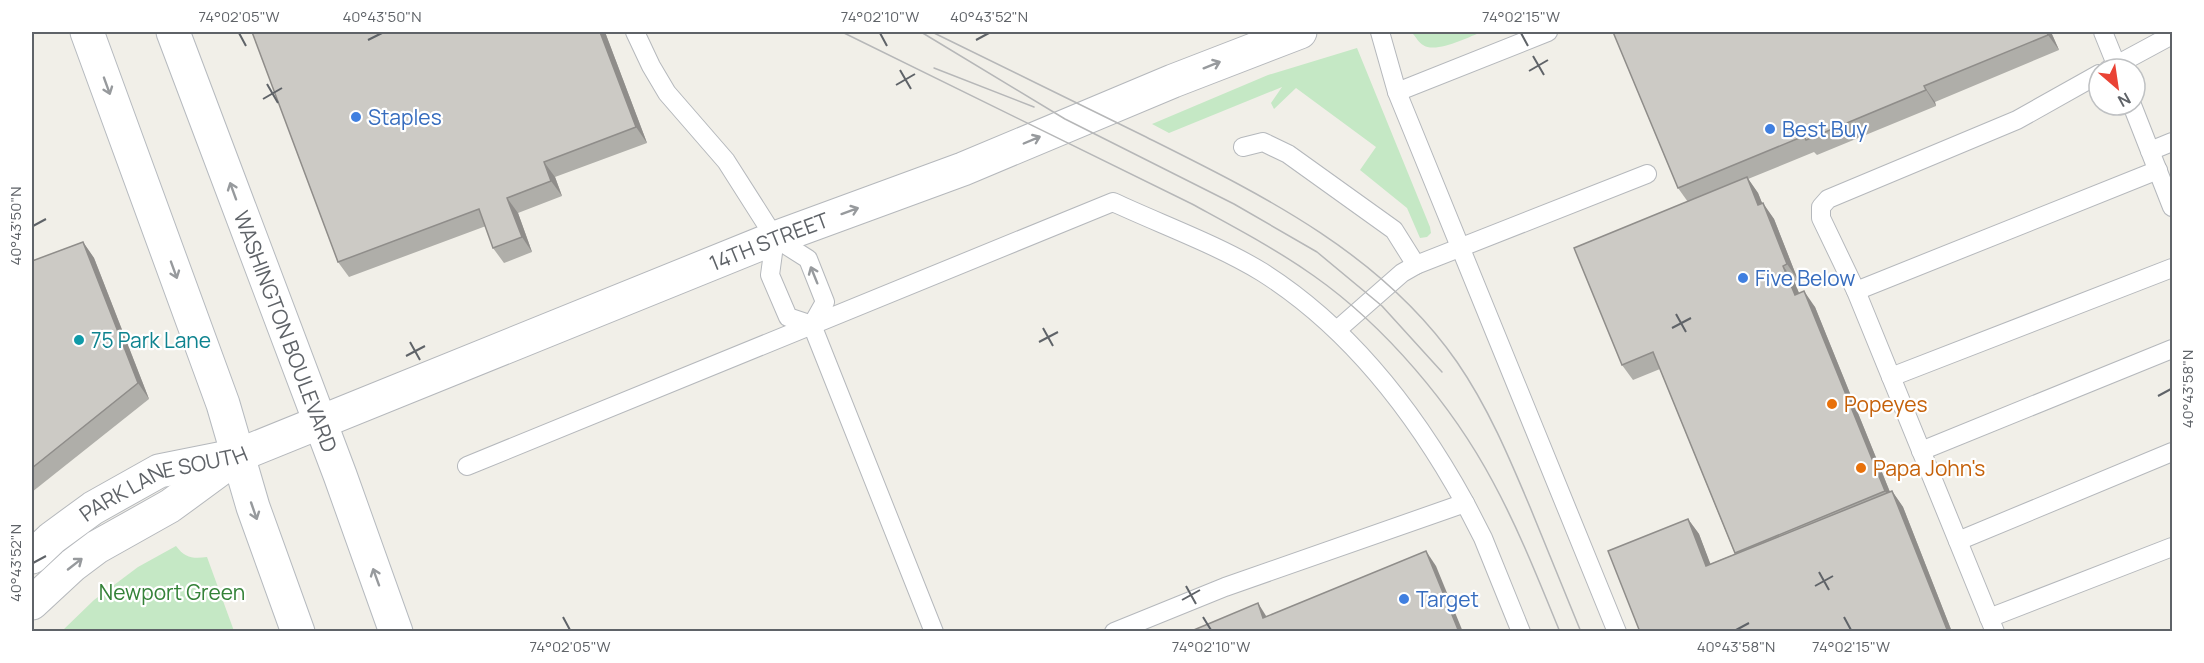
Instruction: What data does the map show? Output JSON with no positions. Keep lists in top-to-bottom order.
{
  "streets": {
    "street": ["14TH STREET", "WASHINGTON BOULEVARD", "PARK LANE SOUTH"]
  },
  "crossings": [
    ["14TH STREET", "WASHINGTON BOULEVARD"],
    ["14TH STREET", "PARK LANE SOUTH"]
  ],
  "one_way": ["14TH STREET"],
  "parks": ["Newport Green"],
  "places": [
    "Staples",
    "Best Buy",
    "Five Below",
    "75 Park Lane",
    "Popeyes",
    "Papa John's",
    "Target"
  ],
  "north": "bottom right",
  "coordinates": [
    "74°02'05\"W",
    "40°43'50\"N",
    "74°02'10\"W",
    "40°43'52\"N",
    "74°02'15\"W",
    "40°43'58\"N"
  ]
}
